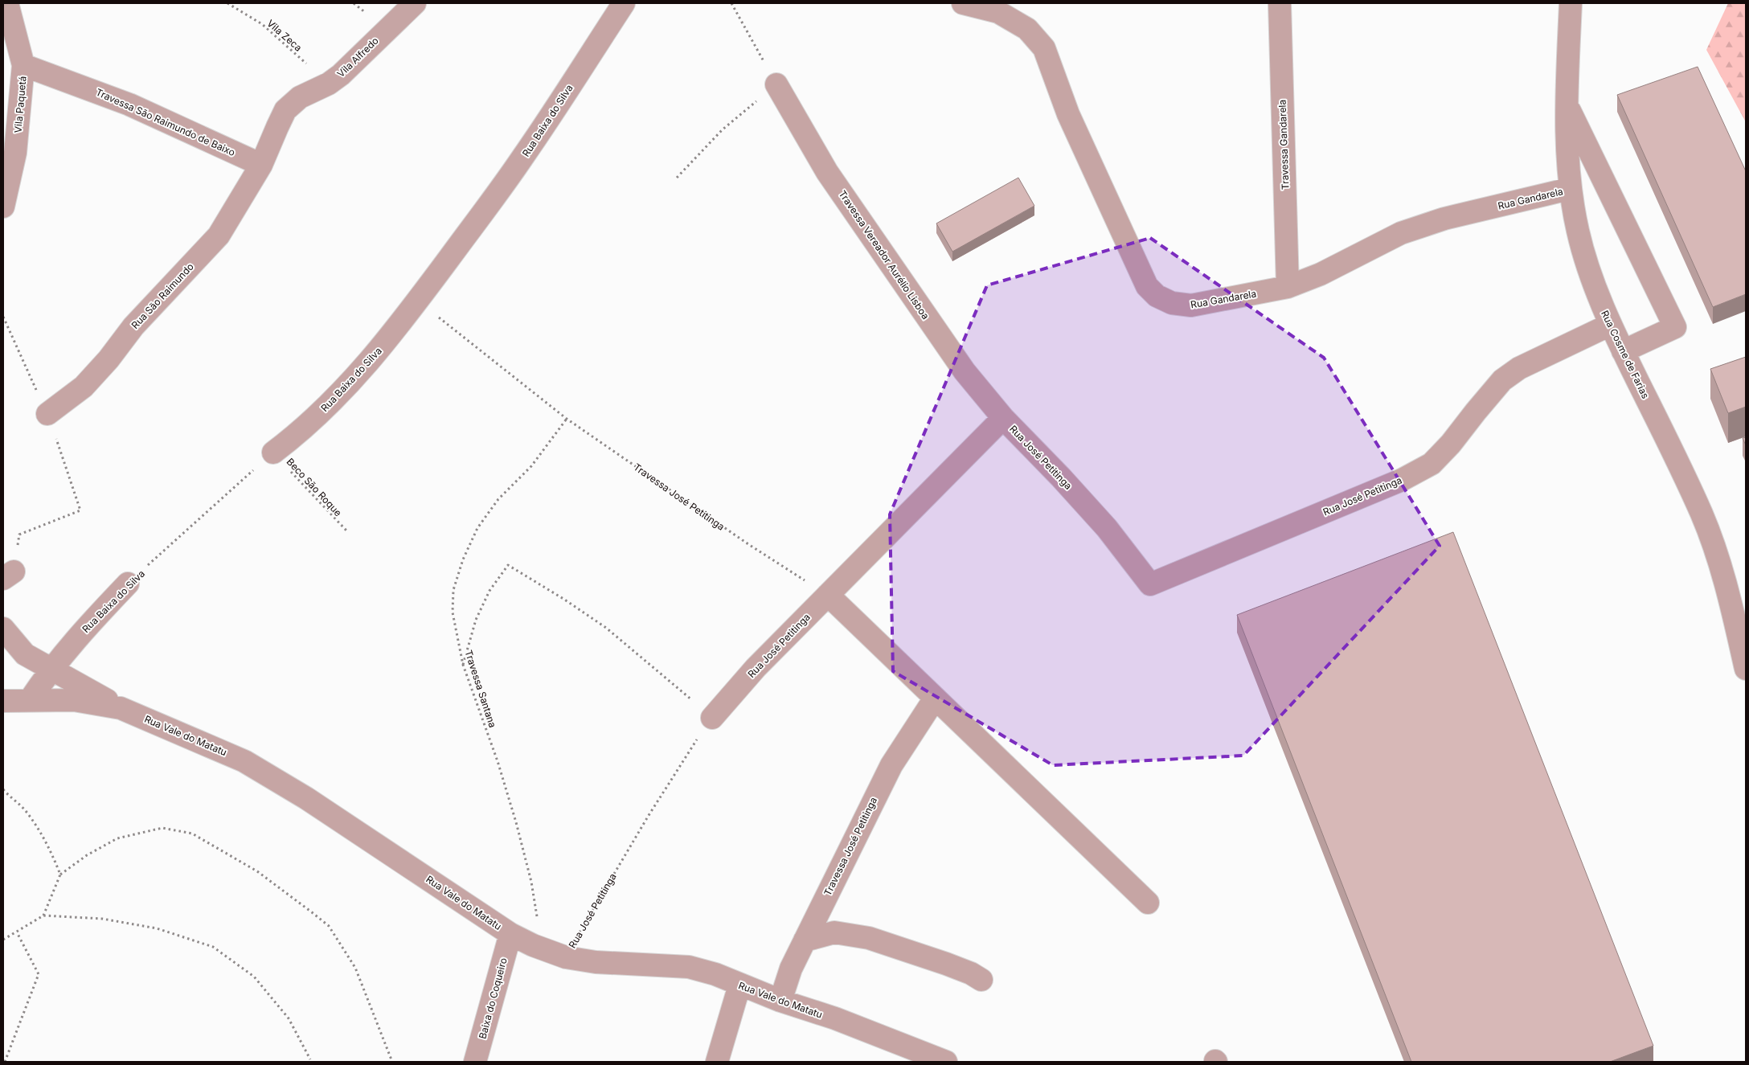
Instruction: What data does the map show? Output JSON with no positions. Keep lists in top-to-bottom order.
{
  "streets": {
    "street": [
      "Vila Alfredo",
      "Vila Paquetá",
      "Rua Baixa do Silva",
      "Travessa São Raimundo de Baixo",
      "Travessa Gandarela",
      "Rua Gandarela",
      "Travessa Vereador Aurélio Lisboa",
      "Rua São Raimundo",
      "Rua Cosme de Farias",
      "Rua José Petitinga",
      "Travessa José Petitinga",
      "Rua Vale do Matatu",
      "Baixa do Coqueiro"
    ],
    "path": ["Vila Zeca", "Beco São Roque", "Travessa Santana"]
  },
  "crossings": [
    ["Vila Zeca", "Vila Alfredo"],
    ["Vila Alfredo", "Travessa São Raimundo de Baixo"],
    ["Vila Alfredo", "Rua São Raimundo"],
    ["Vila Paquetá", "Travessa São Raimundo de Baixo"],
    ["Rua Baixa do Silva", "Beco São Roque"],
    ["Rua Baixa do Silva", "Travessa José Petitinga"],
    ["Rua Baixa do Silva", "Rua Vale do Matatu"],
    ["Travessa São Raimundo de Baixo", "Rua São Raimundo"],
    ["Travessa Gandarela", "Rua Gandarela"],
    ["Rua Gandarela", "Rua Cosme de Farias"],
    ["Travessa Vereador Aurélio Lisboa", "Rua José Petitinga"],
    ["Rua Cosme de Farias", "Rua José Petitinga"],
    ["Rua José Petitinga", "Travessa José Petitinga"],
    ["Rua José Petitinga", "Rua Vale do Matatu"],
    ["Travessa José Petitinga", "Travessa Santana"],
    ["Travessa José Petitinga", "Rua Vale do Matatu"],
    ["Travessa Santana", "Rua Vale do Matatu"],
    ["Rua Vale do Matatu", "Baixa do Coqueiro"]
  ]
}
